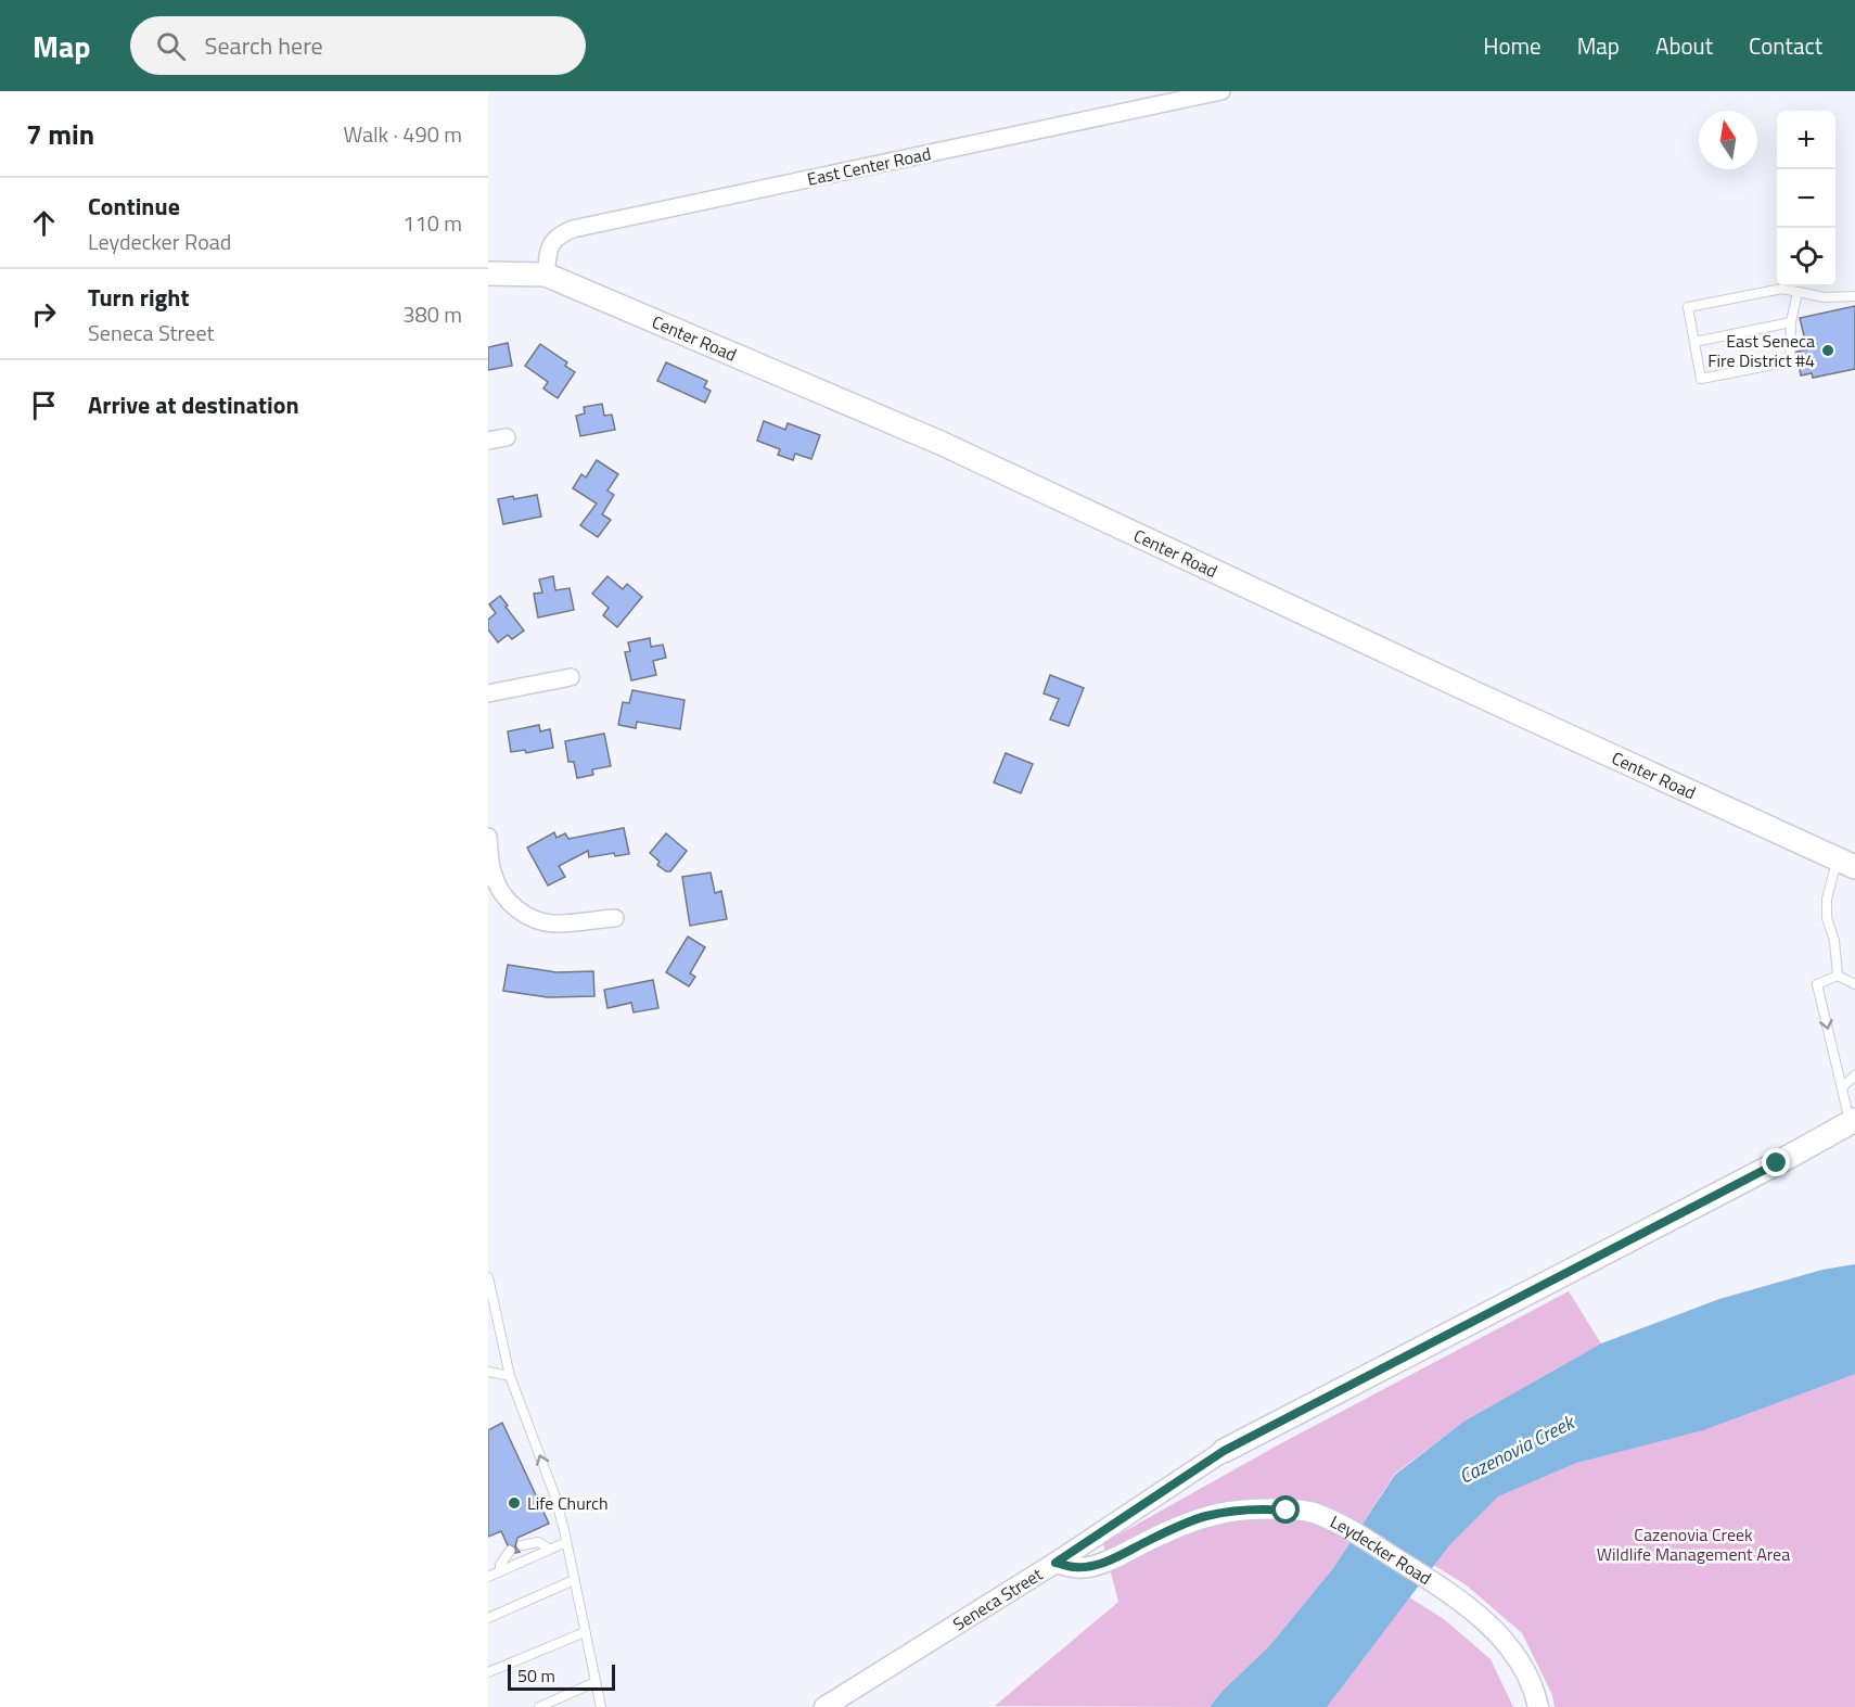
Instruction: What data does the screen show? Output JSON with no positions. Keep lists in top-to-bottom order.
{
  "streets": {
    "main road": ["Center Road", "Seneca Street"],
    "street": ["East Center Road", "Leydecker Road"]
  },
  "crossings": [
    ["East Center Road", "Center Road"],
    ["Leydecker Road", "Seneca Street"]
  ],
  "water": ["Cazenovia Creek"],
  "parks": ["Cazenovia Creek Wildlife Management Area"],
  "places": ["East Seneca Fire District #4", "Life Church"],
  "scale_bar": "50 m",
  "north": "top",
  "page": {
    "header": "Map",
    "search": "Search here",
    "nav": [
      "Home",
      "Map",
      "About",
      "Contact"
    ],
    "heading": ["7 min", "Walk · 490 m"],
    "map_buttons": ["+", "−"],
    "list": [
      ["Continue", "Leydecker Road", "110 m"],
      ["Turn right", "Seneca Street", "380 m"],
      "Arrive at destination"
    ],
    "scale": "50 m"
  }
}
